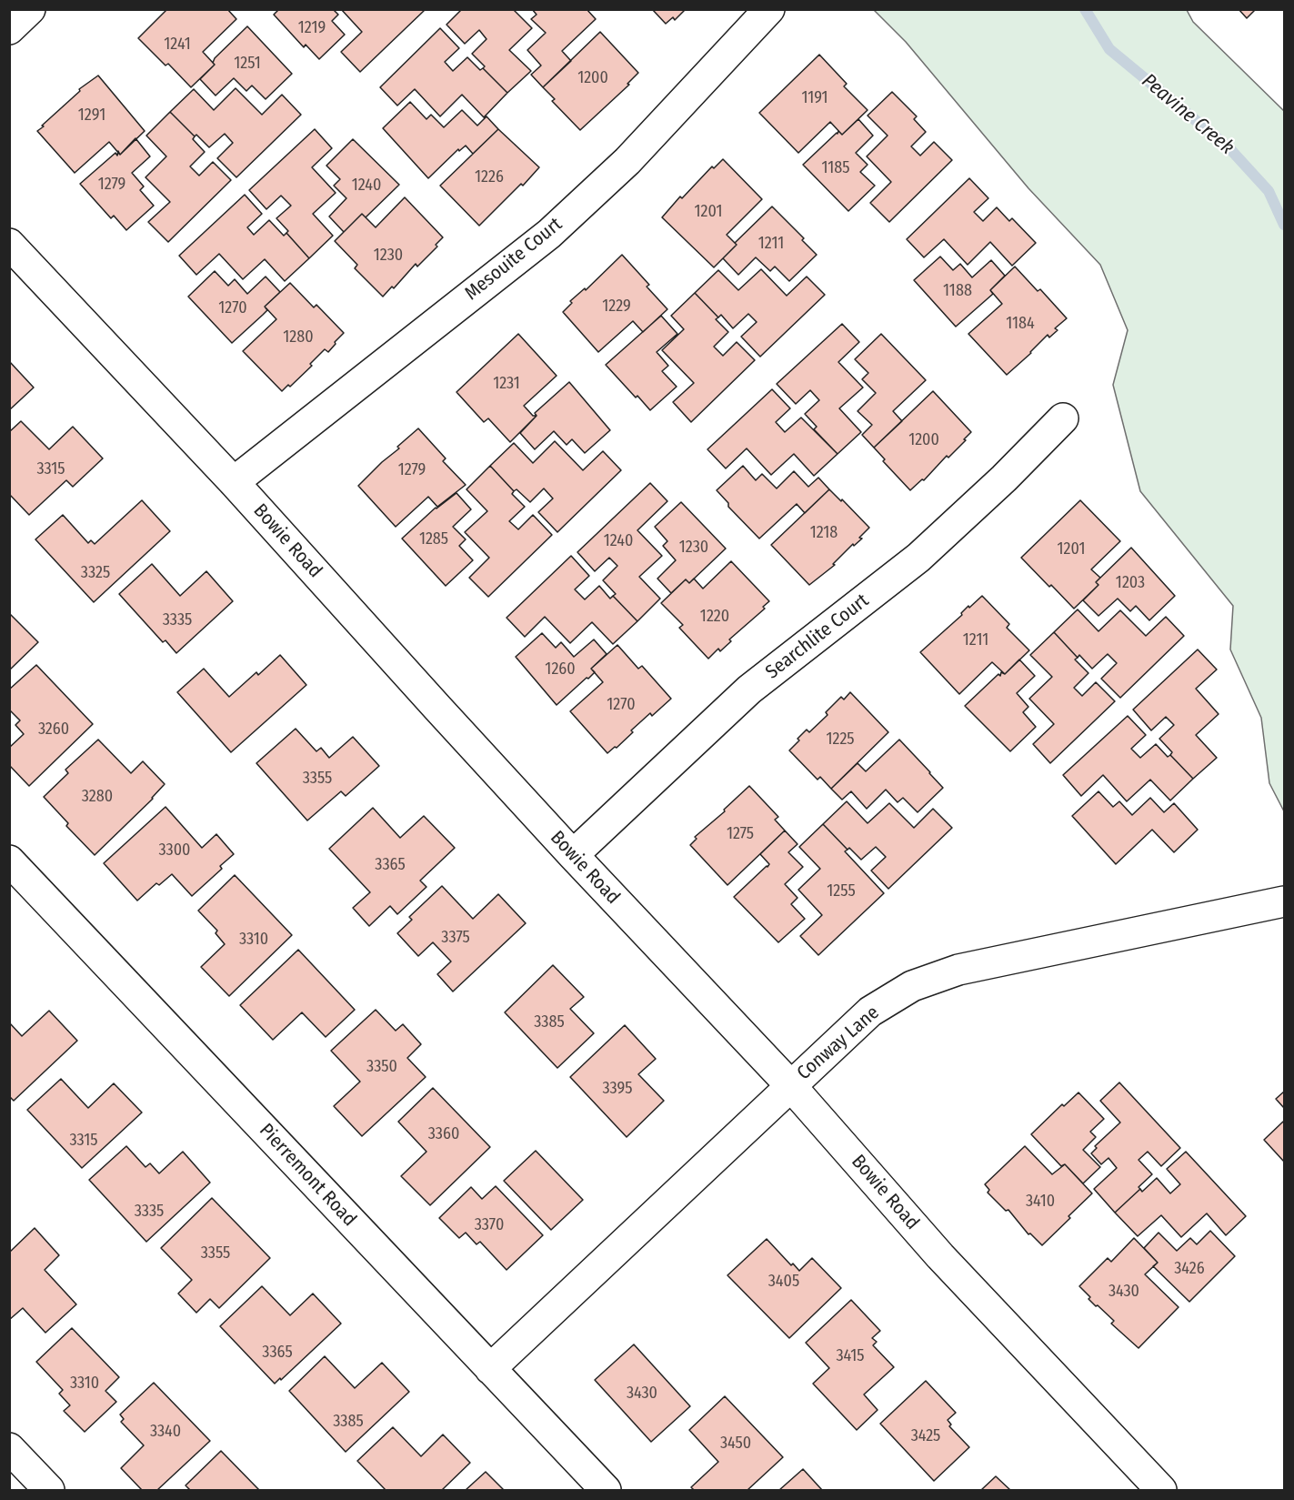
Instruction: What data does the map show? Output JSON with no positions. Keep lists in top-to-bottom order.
{
  "streets": {
    "street": [
      "Mesouite Court",
      "Bowie Road",
      "Searchlite Court",
      "Conway Lane",
      "Pierremont Road"
    ]
  },
  "crossings": [
    ["Mesouite Court", "Bowie Road"],
    ["Bowie Road", "Searchlite Court"],
    ["Bowie Road", "Conway Lane"],
    ["Conway Lane", "Pierremont Road"]
  ],
  "water": ["Peavine Creek"],
  "house_numbers": [
    "1219",
    "1241",
    "1251",
    "1200",
    "1191",
    "1291",
    "1185",
    "1226",
    "1279",
    "1240",
    "1201",
    "1211",
    "1230",
    "1188",
    "1229",
    "1270",
    "1184",
    "1280",
    "1231",
    "1200",
    "3315",
    "1279",
    "1218",
    "1285",
    "1240",
    "1230",
    "1201",
    "3325",
    "1203",
    "1220",
    "3335",
    "1211",
    "1260",
    "1270",
    "3260",
    "1225",
    "3355",
    "3280",
    "1275",
    "3300",
    "3365",
    "1255",
    "3375",
    "3310",
    "3385",
    "3350",
    "3395",
    "3360",
    "3315",
    "3410",
    "3335",
    "3370",
    "3355",
    "3426",
    "3405",
    "3430",
    "3365",
    "3415",
    "3310",
    "3430",
    "3385",
    "3340",
    "3425",
    "3450"
  ]
}
